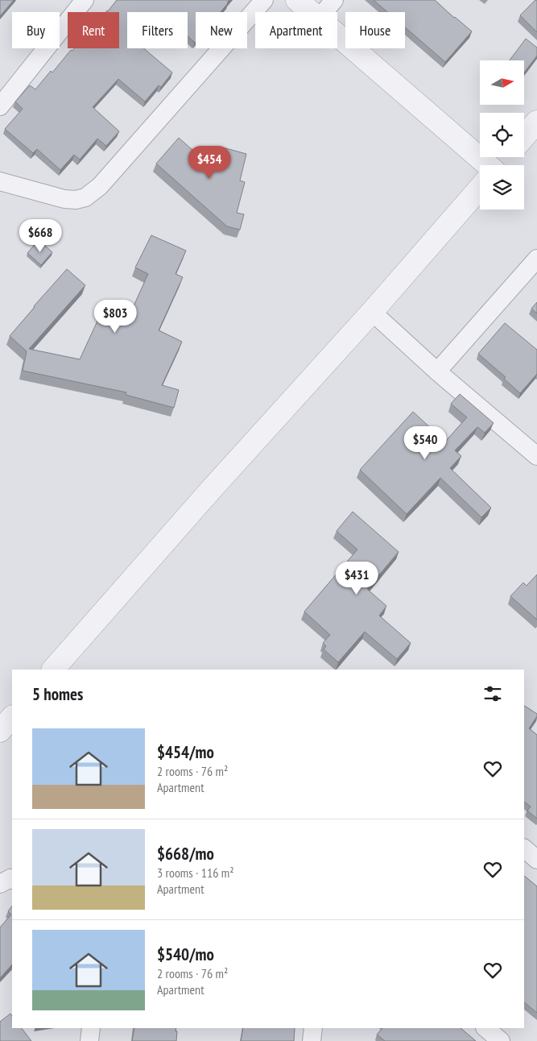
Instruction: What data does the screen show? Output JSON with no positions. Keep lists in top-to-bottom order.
{
  "north": "right",
  "page": {
    "chip": [
      "Buy",
      "Rent",
      "Filters",
      "New",
      "Apartment",
      "House"
    ],
    "price": [
      "$454",
      "$668",
      "$803",
      "$540",
      "$431"
    ],
    "heading": "5 homes",
    "list": [
      {
        "name": "$454/mo",
        "note": "2 rooms · 76 m² · Apartment"
      },
      {
        "name": "$668/mo",
        "note": "3 rooms · 116 m² · Apartment"
      },
      {
        "name": "$540/mo",
        "note": "2 rooms · 76 m² · Apartment"
      }
    ]
  }
}
